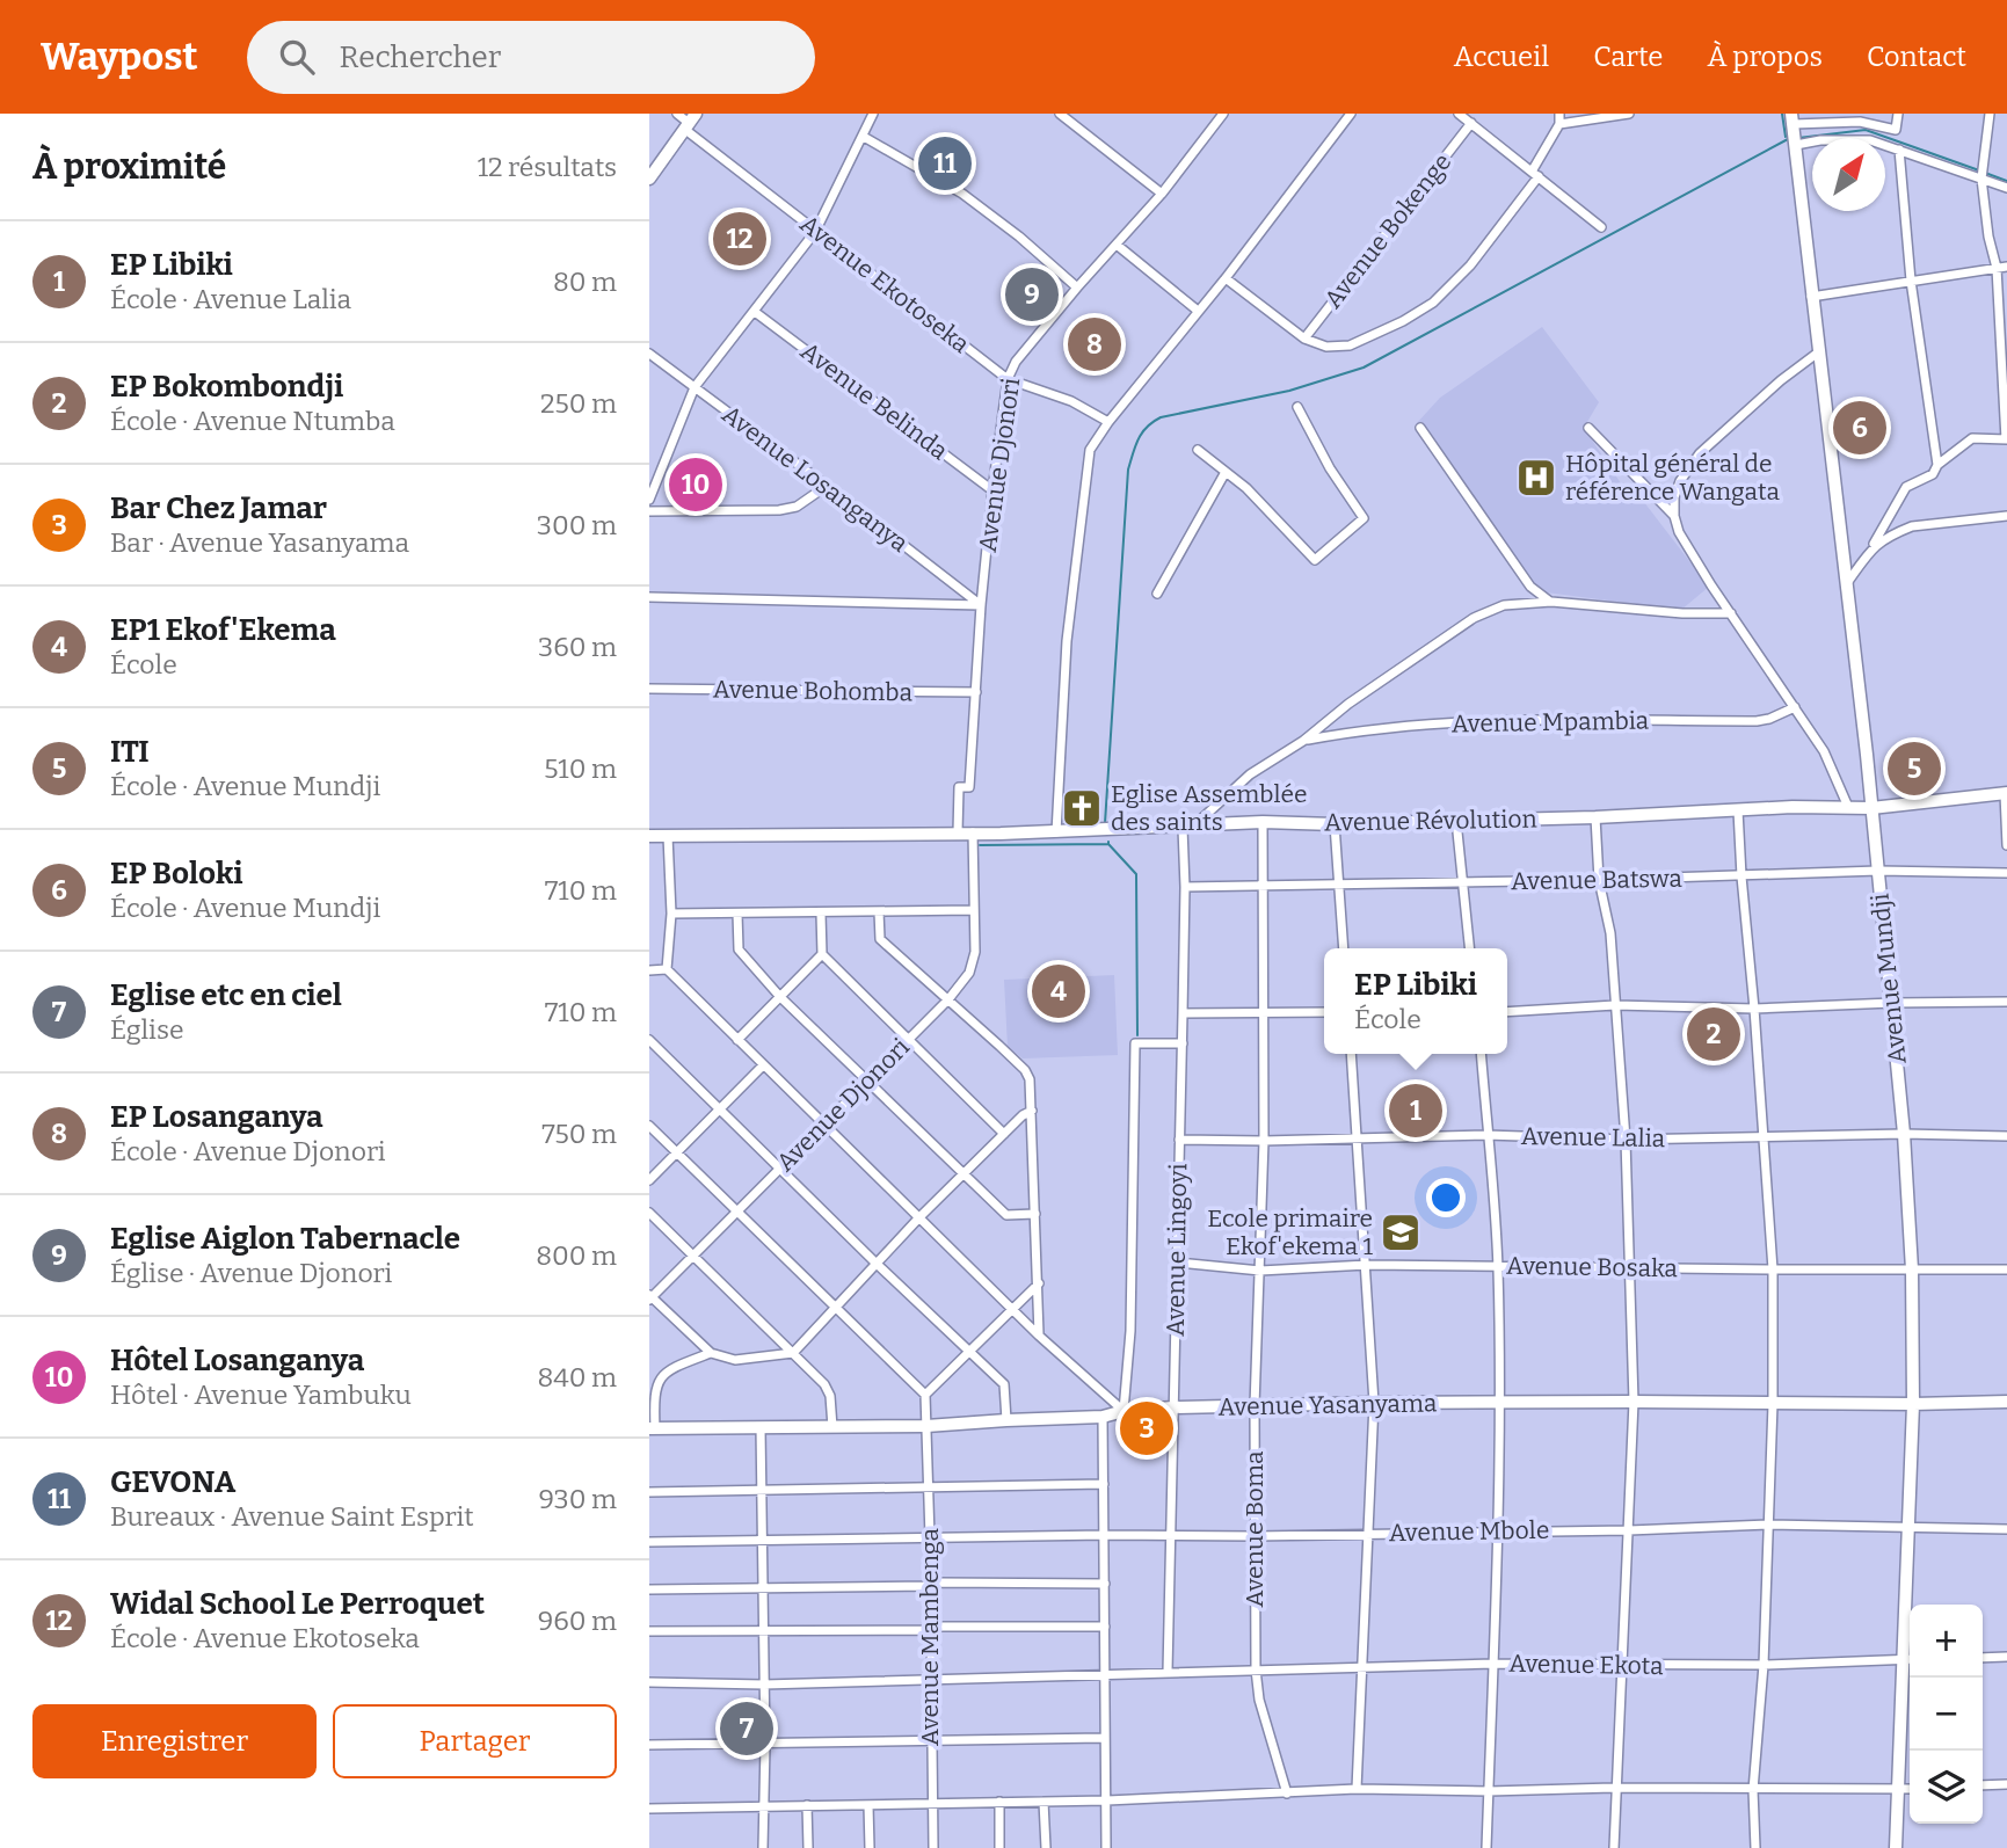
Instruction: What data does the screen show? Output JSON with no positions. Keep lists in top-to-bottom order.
{
  "streets": {
    "street": [
      "Avenue Bokenge",
      "Avenue Ekotoseka",
      "Avenue Belinda",
      "Avenue Djonori",
      "Avenue Losanganya",
      "Avenue Bohomba",
      "Avenue Mpambia",
      "Avenue Révolution",
      "Avenue Batswa",
      "Avenue Mundji",
      "Avenue Lalia",
      "Avenue Lingoyi",
      "Avenue Bosaka",
      "Avenue Yasanyama",
      "Avenue Boma",
      "Avenue Mbole",
      "Avenue Mambenga",
      "Avenue Ekota"
    ]
  },
  "crossings": [
    ["Avenue Ekotoseka", "Avenue Djonori"],
    ["Avenue Belinda", "Avenue Djonori"],
    ["Avenue Djonori", "Avenue Losanganya"],
    ["Avenue Djonori", "Avenue Bohomba"],
    ["Avenue Djonori", "Avenue Révolution"],
    ["Avenue Révolution", "Avenue Mundji"],
    ["Avenue Révolution", "Avenue Lingoyi"],
    ["Avenue Révolution", "Avenue Boma"],
    ["Avenue Batswa", "Avenue Mundji"],
    ["Avenue Batswa", "Avenue Lingoyi"],
    ["Avenue Batswa", "Avenue Boma"],
    ["Avenue Mundji", "Avenue Lalia"],
    ["Avenue Mundji", "Avenue Bosaka"],
    ["Avenue Mundji", "Avenue Yasanyama"],
    ["Avenue Mundji", "Avenue Mbole"],
    ["Avenue Mundji", "Avenue Ekota"],
    ["Avenue Lalia", "Avenue Lingoyi"],
    ["Avenue Lalia", "Avenue Boma"],
    ["Avenue Lingoyi", "Avenue Bosaka"],
    ["Avenue Lingoyi", "Avenue Yasanyama"],
    ["Avenue Lingoyi", "Avenue Mbole"],
    ["Avenue Lingoyi", "Avenue Ekota"],
    ["Avenue Bosaka", "Avenue Boma"],
    ["Avenue Yasanyama", "Avenue Boma"],
    ["Avenue Yasanyama", "Avenue Mambenga"],
    ["Avenue Boma", "Avenue Mbole"],
    ["Avenue Boma", "Avenue Ekota"],
    ["Avenue Mbole", "Avenue Mambenga"],
    ["Avenue Mambenga", "Avenue Ekota"]
  ],
  "places": {
    "hospital": ["Hôpital général de référence Wangata"],
    "church": ["Eglise Assemblée des saints"],
    "school or university": ["Ecole primaire Ekof'ekema 1"]
  },
  "north": "top right",
  "page": {
    "header": "Waypost",
    "search": "Rechercher",
    "nav": [
      "Accueil",
      "Carte",
      "À propos",
      "Contact"
    ],
    "heading": ["À proximité", "12 résultats"],
    "pins": [
      "11",
      "12",
      "9",
      "8",
      "6",
      "10",
      "5",
      "4",
      "2",
      "1",
      "3",
      "7"
    ],
    "list": [
      {
        "mark": "1",
        "name": "EP Libiki",
        "note": "École · Avenue Lalia",
        "value": "80 m"
      },
      {
        "mark": "2",
        "name": "EP Bokombondji",
        "note": "École · Avenue Ntumba",
        "value": "250 m"
      },
      {
        "mark": "3",
        "name": "Bar Chez Jamar",
        "note": "Bar · Avenue Yasanyama",
        "value": "300 m"
      },
      {
        "mark": "4",
        "name": "EP1 Ekof'Ekema",
        "note": "École",
        "value": "360 m"
      },
      {
        "mark": "5",
        "name": "ITI",
        "note": "École · Avenue Mundji",
        "value": "510 m"
      },
      {
        "mark": "6",
        "name": "EP Boloki",
        "note": "École · Avenue Mundji",
        "value": "710 m"
      },
      {
        "mark": "7",
        "name": "Eglise etc en ciel",
        "note": "Église",
        "value": "710 m"
      },
      {
        "mark": "8",
        "name": "EP Losanganya",
        "note": "École · Avenue Djonori",
        "value": "750 m"
      },
      {
        "mark": "9",
        "name": "Eglise Aiglon Tabernacle",
        "note": "Église · Avenue Djonori",
        "value": "800 m"
      },
      {
        "mark": "10",
        "name": "Hôtel Losanganya",
        "note": "Hôtel · Avenue Yambuku",
        "value": "840 m"
      },
      {
        "mark": "11",
        "name": "GEVONA",
        "note": "Bureaux · Avenue Saint Esprit",
        "value": "930 m"
      },
      {
        "mark": "12",
        "name": "Widal School Le Perroquet",
        "note": "École · Avenue Ekotoseka",
        "value": "960 m"
      }
    ],
    "popup": ["EP Libiki", "École"],
    "map_buttons": ["+", "−"],
    "buttons": ["Enregistrer", "Partager"]
  }
}
